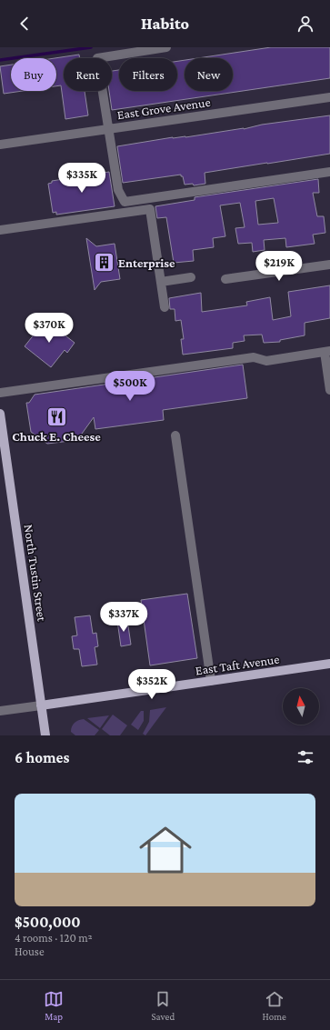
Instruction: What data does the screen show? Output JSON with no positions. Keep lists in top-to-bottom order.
{
  "streets": {
    "main road": ["North Tustin Street", "East Taft Avenue"],
    "street": ["East Grove Avenue"]
  },
  "crossings": [
    ["North Tustin Street", "East Taft Avenue"]
  ],
  "places": {
    "building": ["Enterprise"],
    "restaurant": ["Chuck E. Cheese"]
  },
  "north": "top",
  "page": {
    "header": "Habito",
    "chip": [
      "Buy",
      "Rent",
      "Filters",
      "New"
    ],
    "price": [
      "$335K",
      "$219K",
      "$370K",
      "$500K",
      "$337K",
      "$352K"
    ],
    "heading": "6 homes",
    "list": [
      {
        "name": "$500,000",
        "note": "4 rooms · 120 m² · House"
      }
    ],
    "tabs": ["Map", "Saved", "Home"]
  }
}
